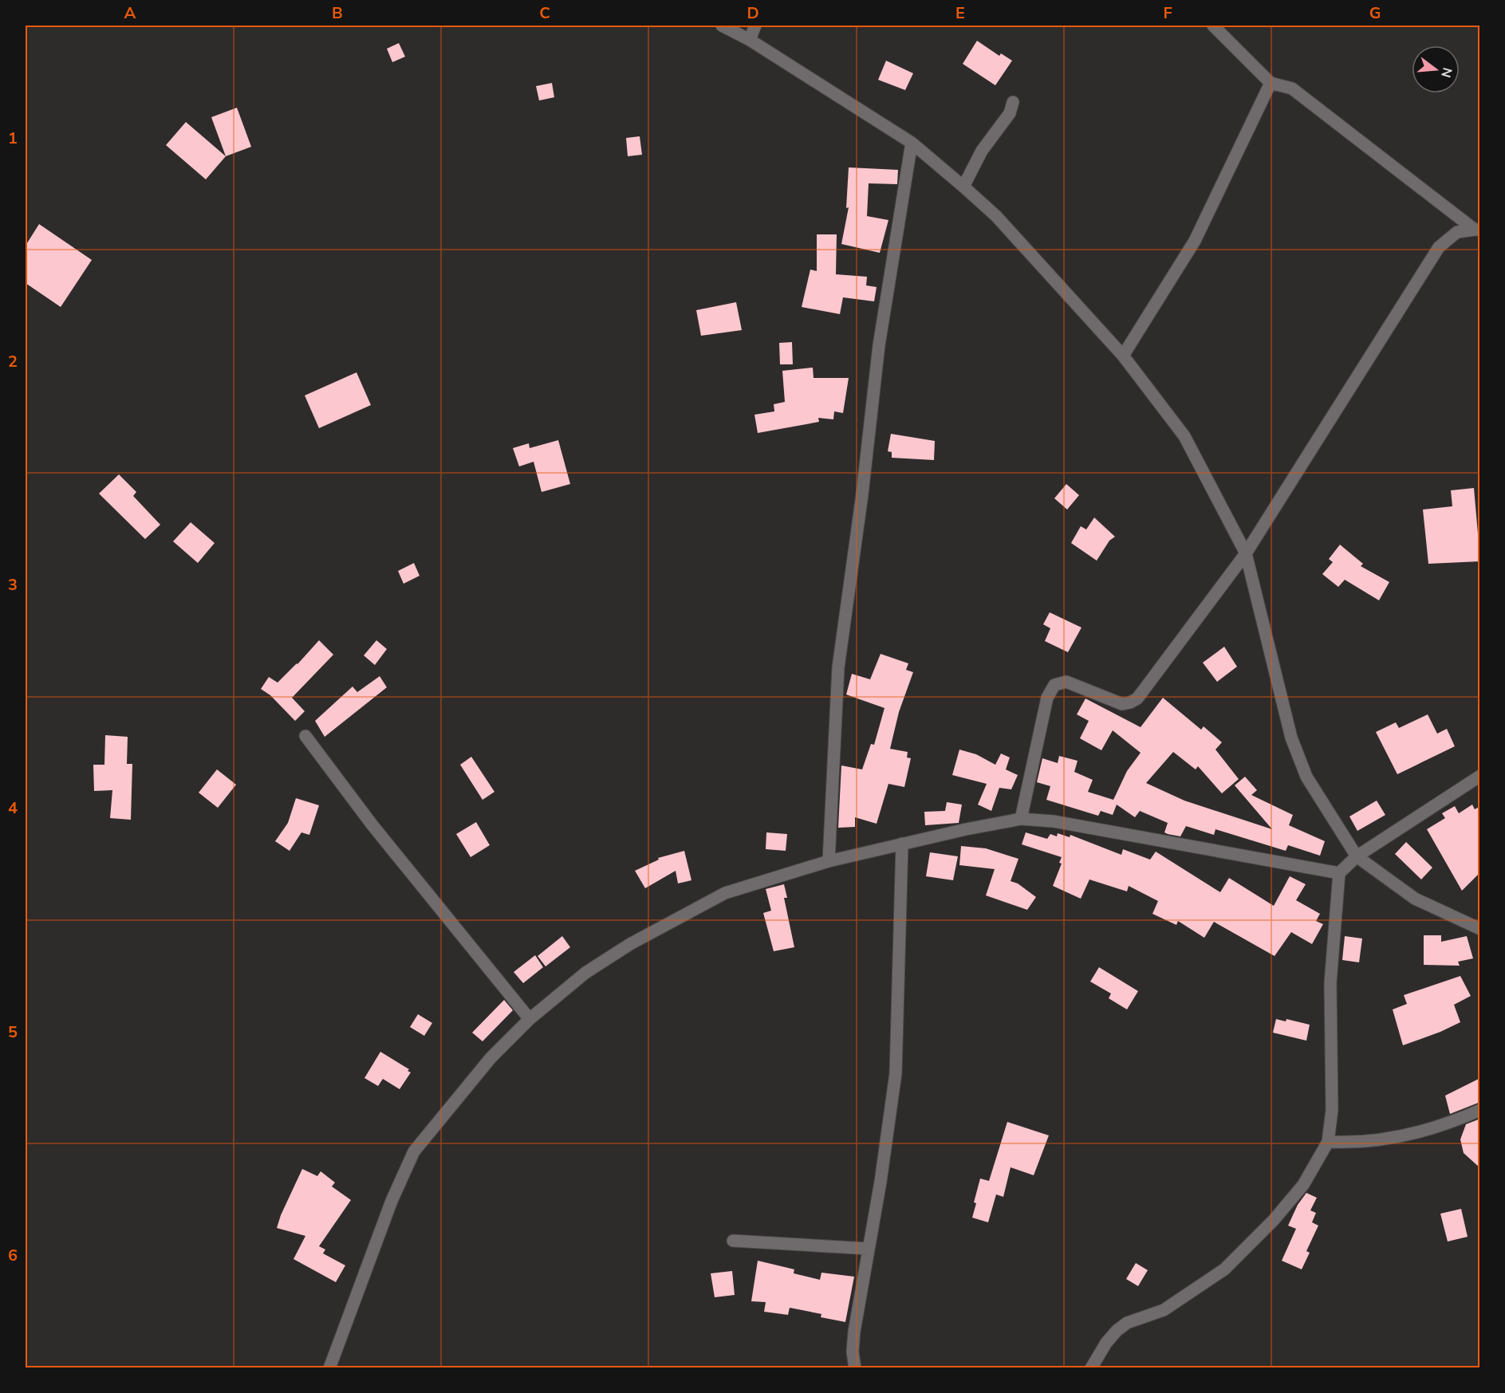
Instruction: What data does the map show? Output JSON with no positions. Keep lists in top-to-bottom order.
{
  "north": "right",
  "grid": {
    "columns": [
      "A",
      "B",
      "C",
      "D",
      "E",
      "F",
      "G"
    ],
    "rows": [
      "1",
      "2",
      "3",
      "4",
      "5",
      "6"
    ]
  }
}
